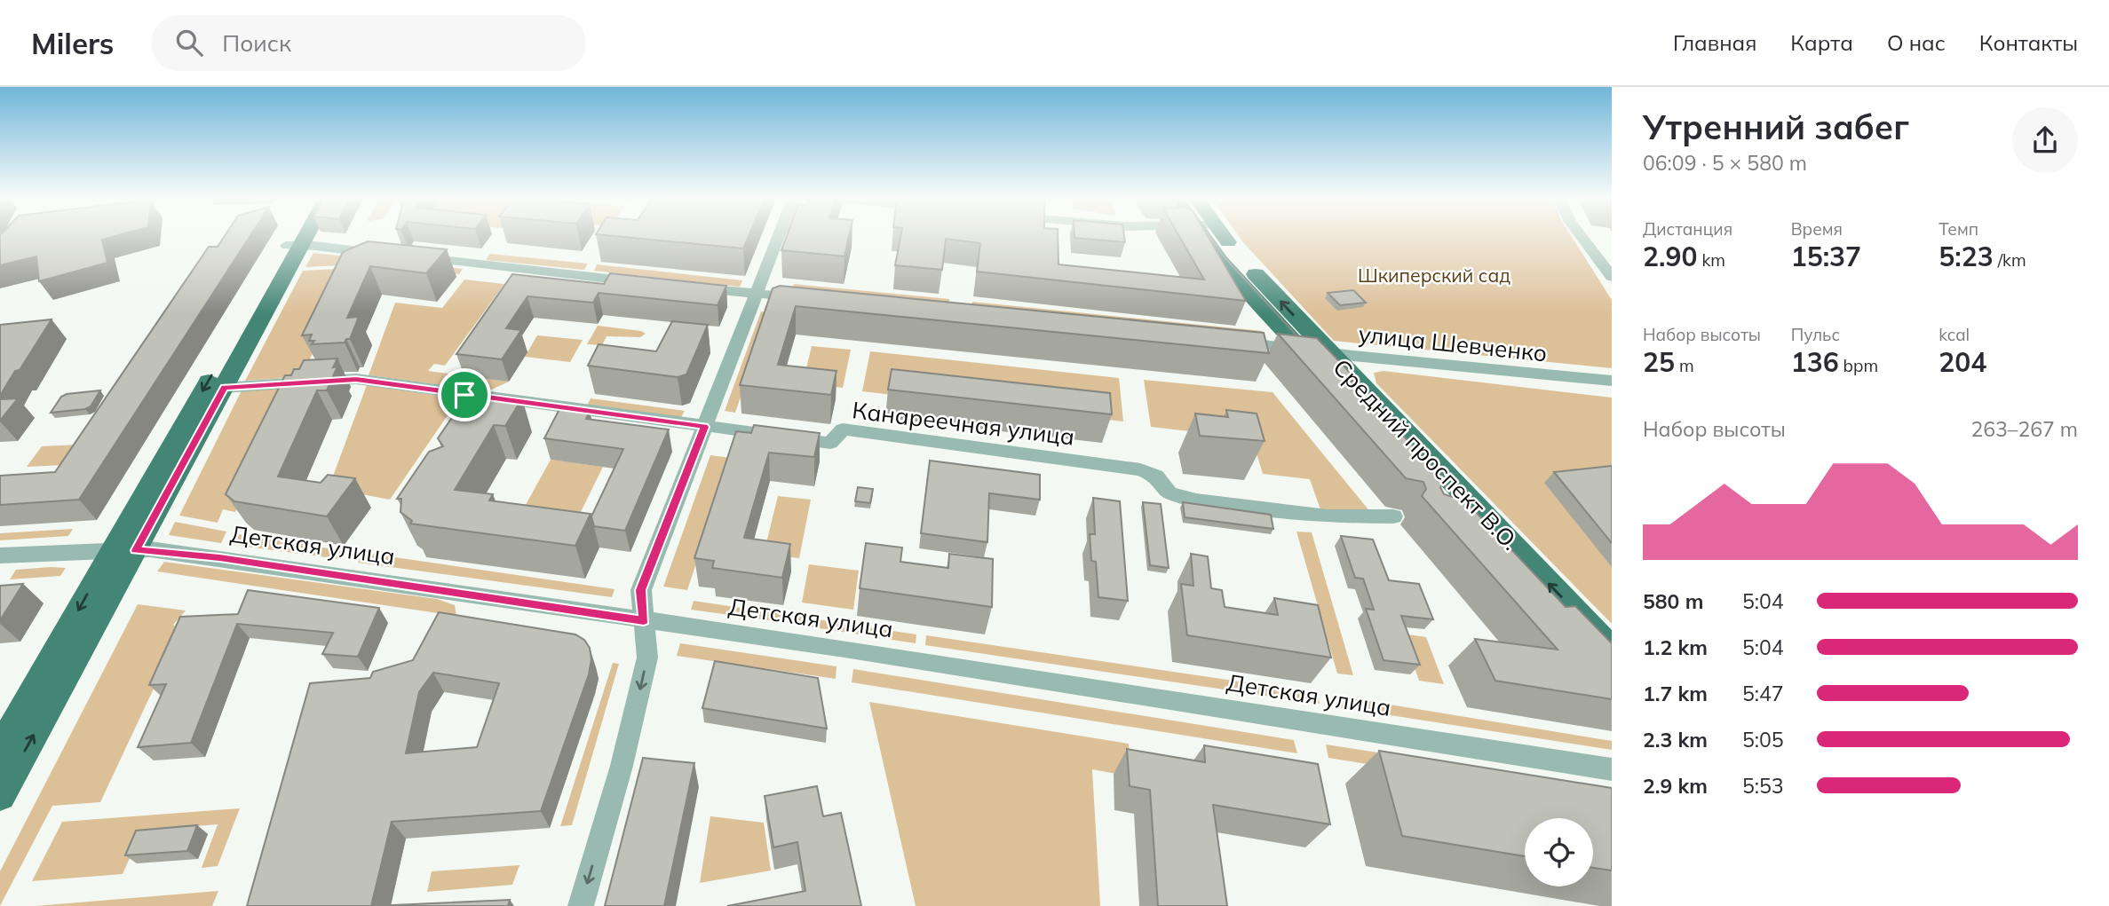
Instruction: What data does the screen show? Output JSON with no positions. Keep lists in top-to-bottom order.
{
  "streets": {
    "main road": ["Средний проспект В.О."],
    "street": ["улица Шевченко", "Канареечная улица", "Детская улица"]
  },
  "crossings": [
    ["улица Шевченко", "Средний проспект В.О."]
  ],
  "parks": ["Шкиперский сад"],
  "page": {
    "header": "Milers",
    "search": "Поиск",
    "nav": [
      "Главная",
      "Карта",
      "О нас",
      "Контакты"
    ],
    "heading": ["Утренний забег", "06:09 · 5 × 580 m"],
    "stats": [
      ["Дистанция", "2.90 km"],
      ["Время", "15:37"],
      ["Темп", "5:23 /km"],
      ["Набор высоты", "25 m"],
      ["Пульс", "136 bpm"],
      ["kcal", "204"]
    ],
    "chart": ["Набор высоты", "263–267 m"],
    "list": [
      {
        "name": "580 m",
        "note": "5:04"
      },
      {
        "name": "1.2 km",
        "note": "5:04"
      },
      {
        "name": "1.7 km",
        "note": "5:47"
      },
      {
        "name": "2.3 km",
        "note": "5:05"
      },
      {
        "name": "2.9 km",
        "note": "5:53"
      }
    ]
  }
}
